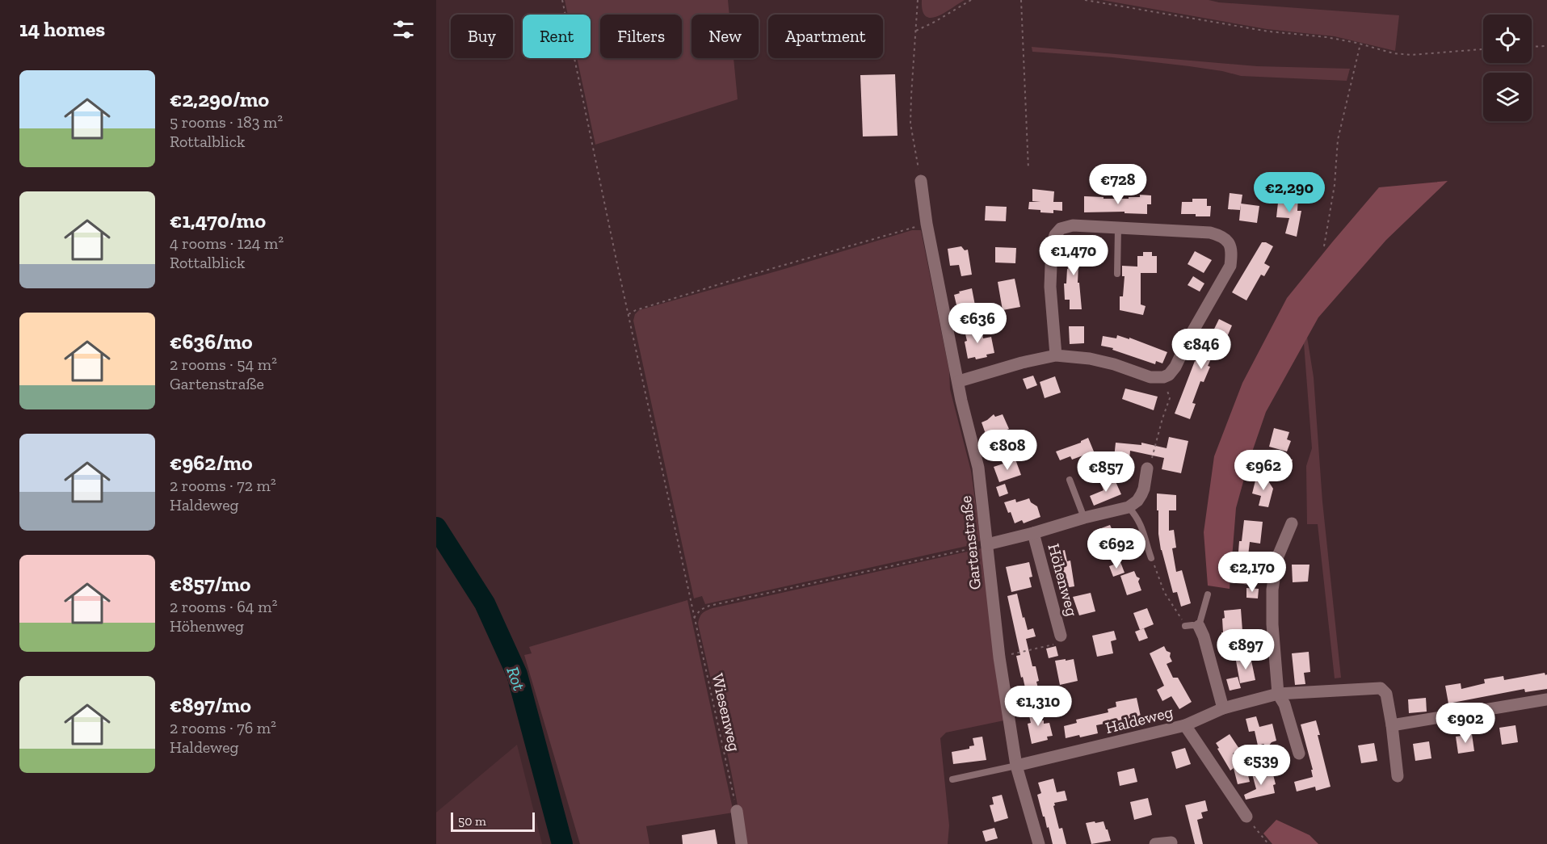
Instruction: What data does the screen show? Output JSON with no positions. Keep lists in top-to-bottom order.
{
  "streets": {
    "street": ["Gartenstraße", "Höhenweg", "Haldeweg"],
    "path": ["Wiesenweg"]
  },
  "crossings": [
    ["Gartenstraße", "Höhenweg"],
    ["Gartenstraße", "Haldeweg"]
  ],
  "water": ["Rot"],
  "scale_bar": "50 m",
  "page": {
    "heading": "14 homes",
    "chip": [
      "Buy",
      "Rent",
      "Filters",
      "New",
      "Apartment"
    ],
    "list": [
      {
        "name": "€2,290/mo",
        "note": "5 rooms · 183 m² · Rottalblick"
      },
      {
        "name": "€1,470/mo",
        "note": "4 rooms · 124 m² · Rottalblick"
      },
      {
        "name": "€636/mo",
        "note": "2 rooms · 54 m² · Gartenstraße"
      },
      {
        "name": "€962/mo",
        "note": "2 rooms · 72 m² · Haldeweg"
      },
      {
        "name": "€857/mo",
        "note": "2 rooms · 64 m² · Höhenweg"
      },
      {
        "name": "€897/mo",
        "note": "2 rooms · 76 m² · Haldeweg"
      }
    ],
    "price": [
      "€728",
      "€2,290",
      "€1,470",
      "€636",
      "€846",
      "€808",
      "€962",
      "€857",
      "€692",
      "€2,170",
      "€897",
      "€1,310",
      "€902",
      "€539"
    ],
    "scale": "50 m"
  }
}
